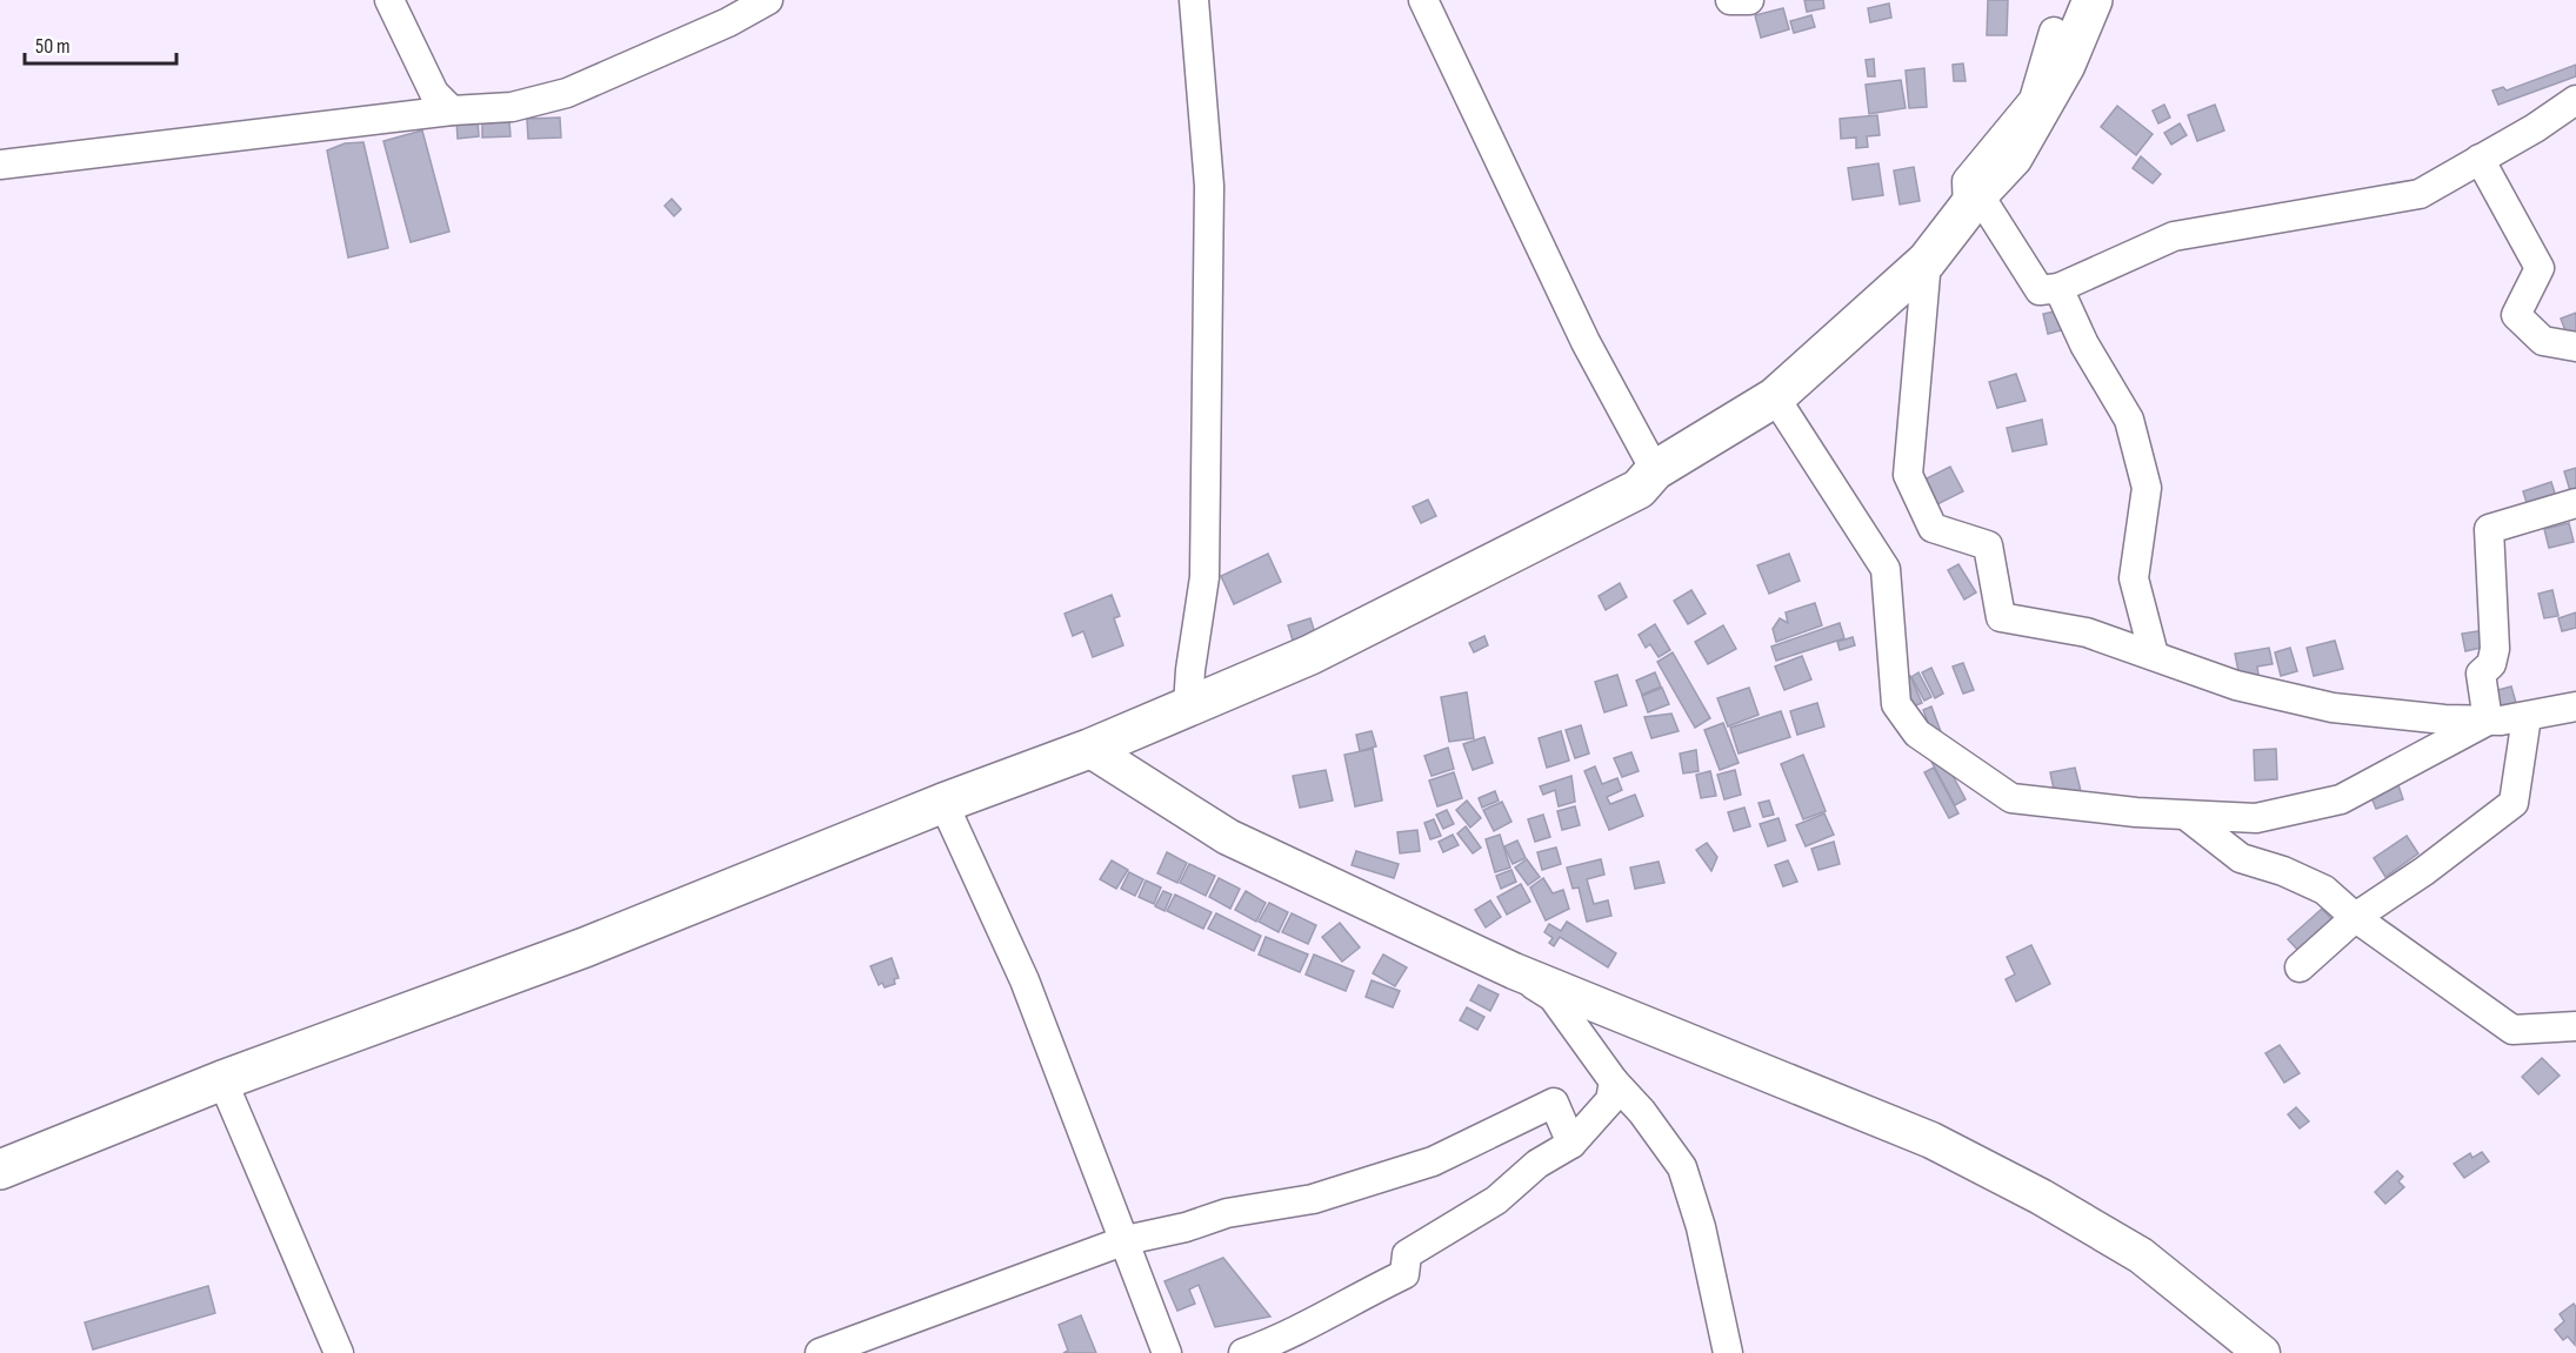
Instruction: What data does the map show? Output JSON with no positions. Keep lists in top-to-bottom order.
{
  "scale_bar": "50 m"
}
